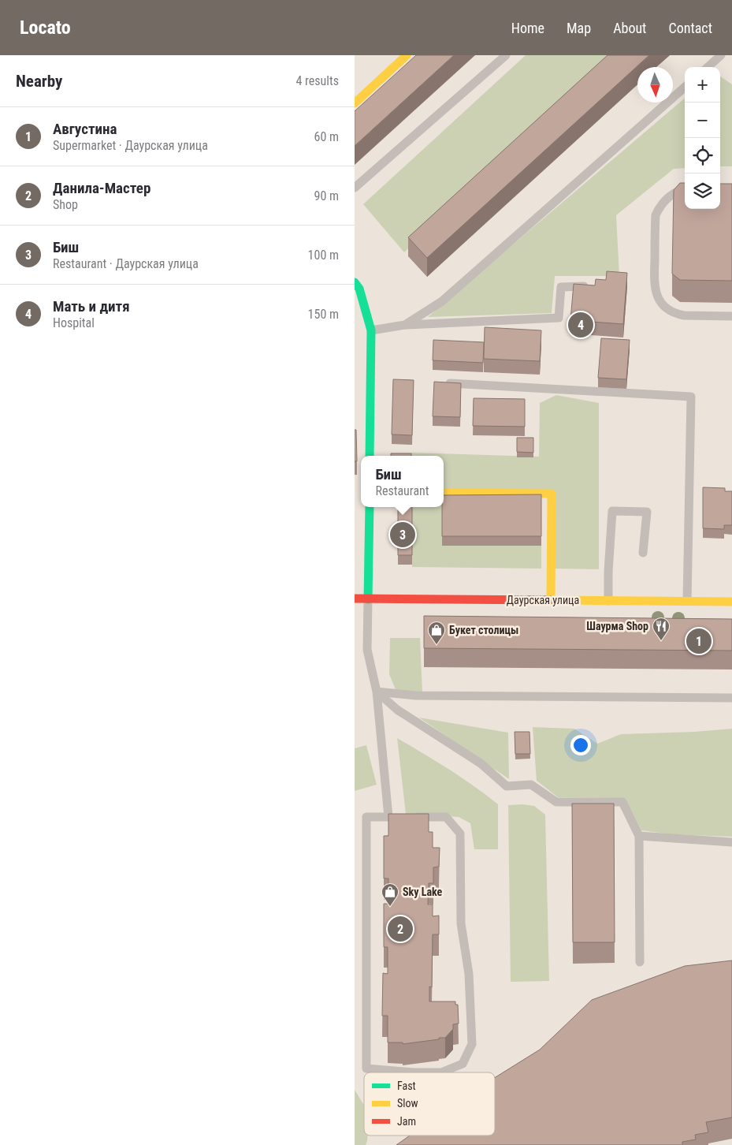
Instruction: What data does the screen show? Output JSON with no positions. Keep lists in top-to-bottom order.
{
  "streets": {
    "street": ["Даурская улица"]
  },
  "places": {
    "restaurant": ["Шаурма Shop"],
    "shop": ["Букет столицы", "Sky Lake"]
  },
  "legend": ["Fast", "Slow", "Jam"],
  "north": "bottom",
  "page": {
    "header": "Locato",
    "nav": [
      "Home",
      "Map",
      "About",
      "Contact"
    ],
    "heading": ["Nearby", "4 results"],
    "map_buttons": ["+", "−"],
    "list": [
      {
        "mark": "1",
        "name": "Августина",
        "note": "Supermarket · Даурская улица",
        "value": "60 m"
      },
      {
        "mark": "2",
        "name": "Данила-Мастер",
        "note": "Shop",
        "value": "90 m"
      },
      {
        "mark": "3",
        "name": "Биш",
        "note": "Restaurant · Даурская улица",
        "value": "100 m"
      },
      {
        "mark": "4",
        "name": "Мать и дитя",
        "note": "Hospital",
        "value": "150 m"
      }
    ],
    "pins": [
      "4",
      "3",
      "1",
      "2"
    ],
    "popup": ["Биш", "Restaurant"]
  }
}
